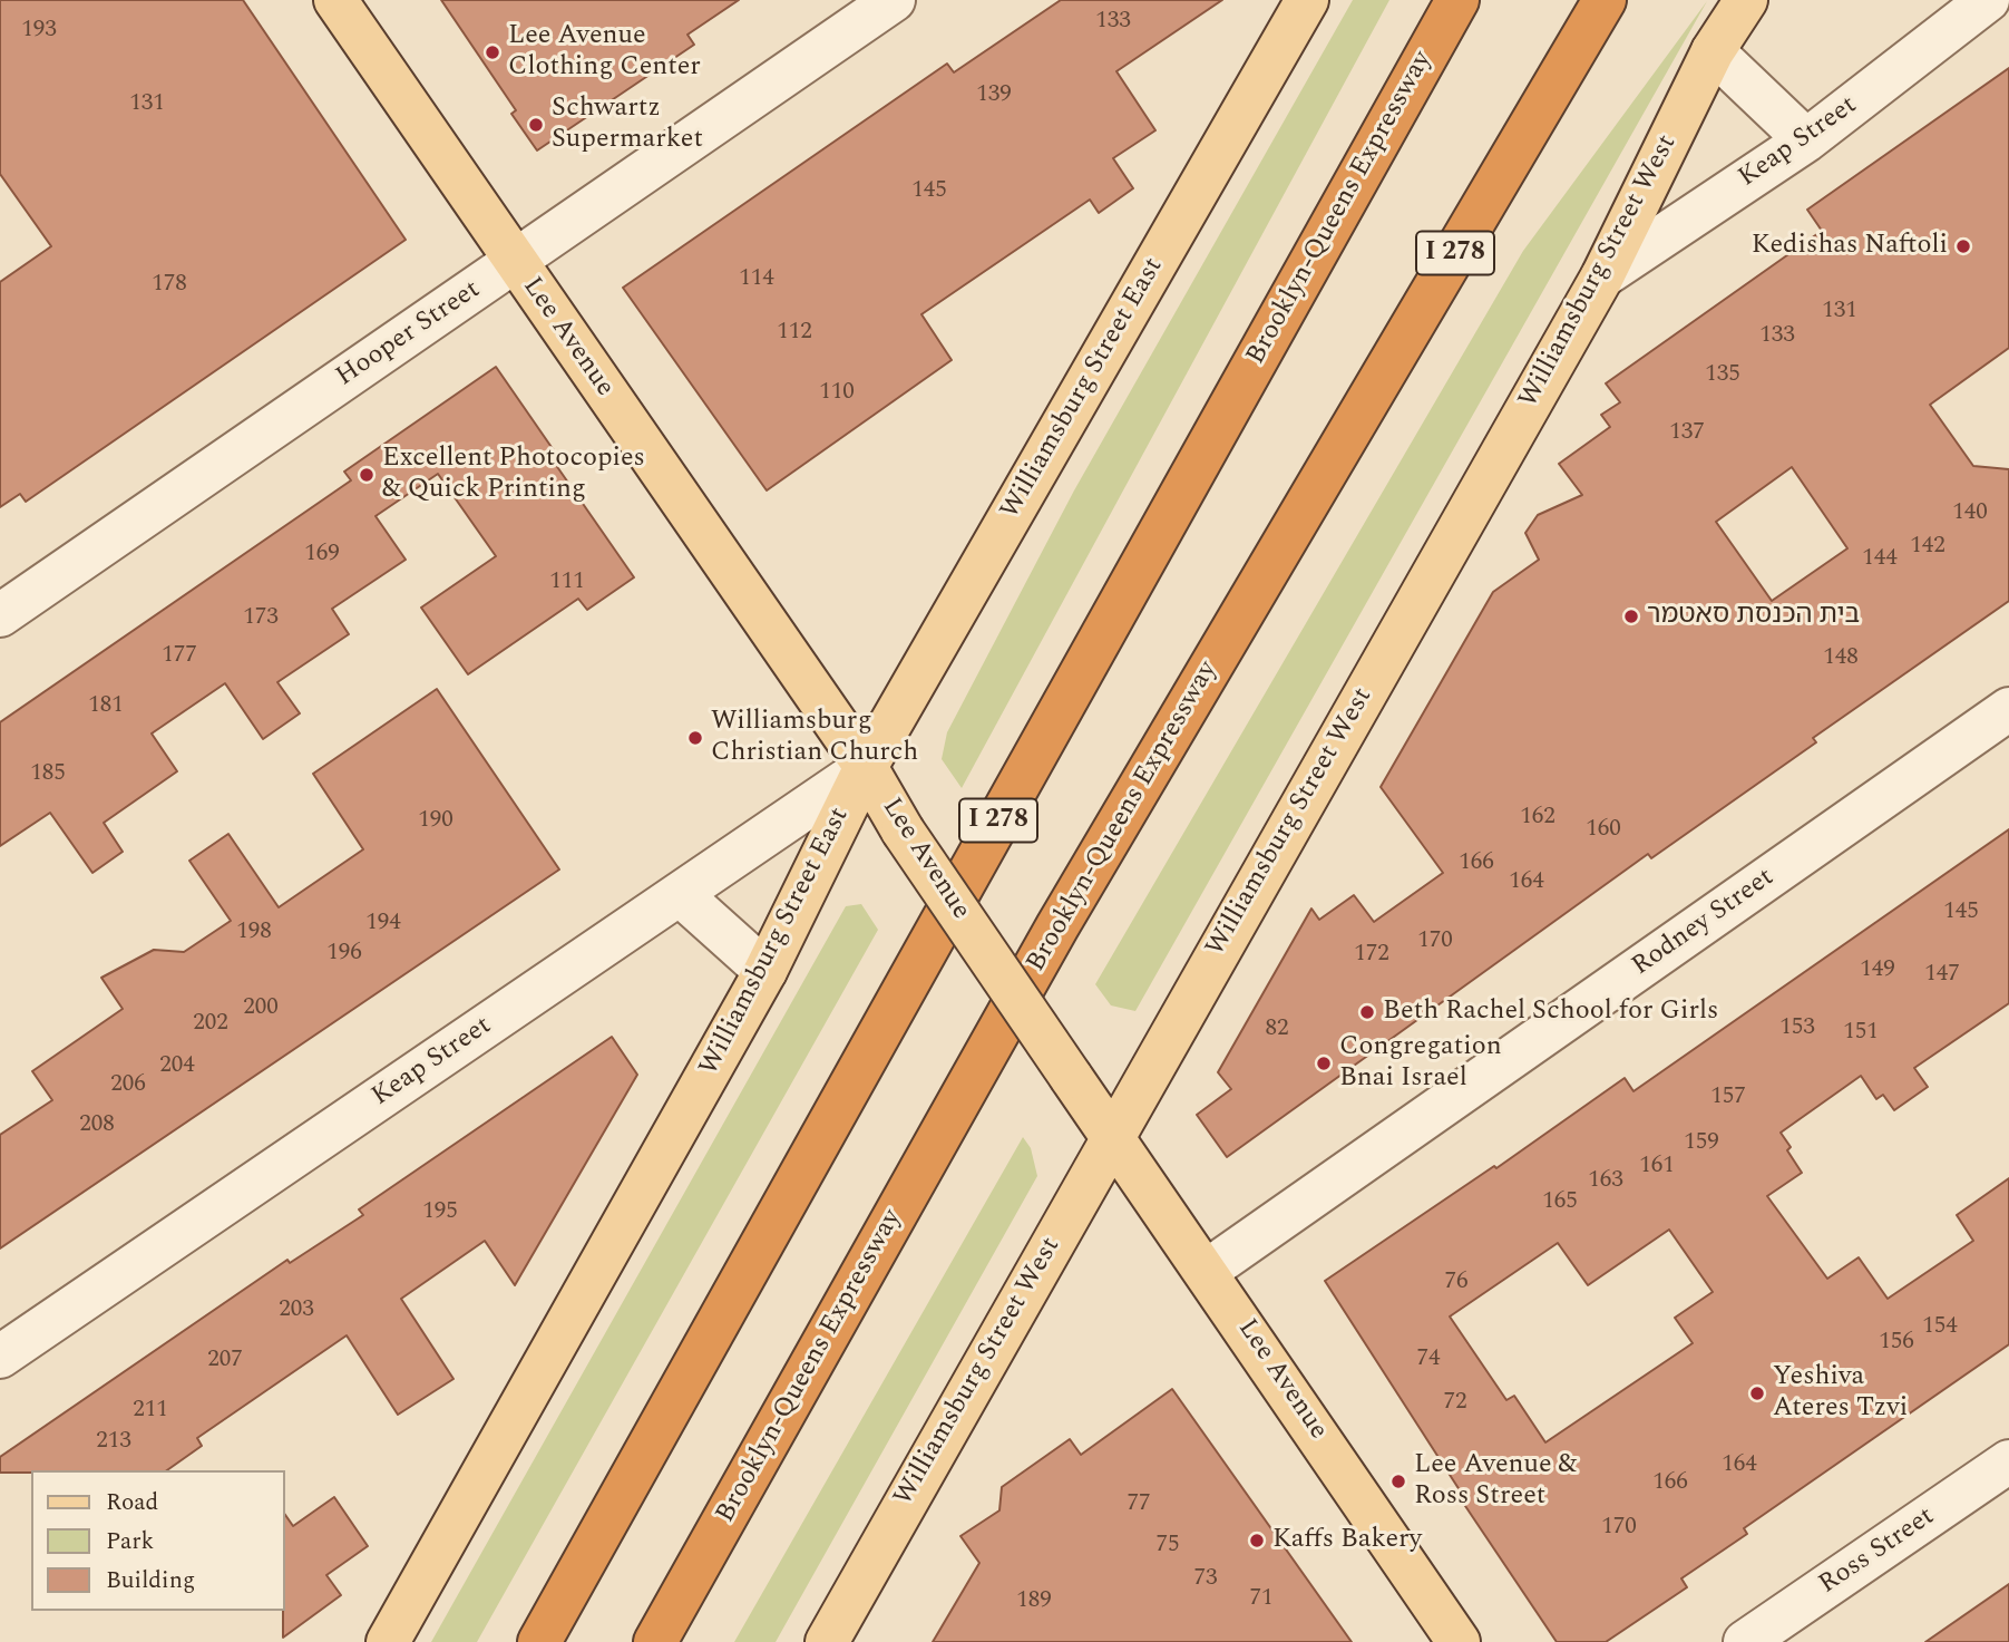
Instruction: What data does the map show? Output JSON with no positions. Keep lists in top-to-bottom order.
{
  "streets": {
    "highway": ["Brooklyn-Queens Expressway", "I 278"],
    "main road": ["Williamsburg Street West", "Lee Avenue", "Williamsburg Street East"],
    "street": [
      "Keap Street",
      "Hooper Street",
      "Rodney Street",
      "Ross Street"
    ]
  },
  "crossings": [
    ["Keap Street", "Williamsburg Street West"],
    ["Keap Street", "Lee Avenue"],
    ["Keap Street", "Williamsburg Street East"],
    ["Williamsburg Street West", "Lee Avenue"],
    ["Hooper Street", "Lee Avenue"],
    ["Lee Avenue", "Williamsburg Street East"],
    ["Lee Avenue", "Rodney Street"]
  ],
  "places": [
    "Lee Avenue Clothing Center",
    "Schwartz Supermarket",
    "Kedishas Naftoli",
    "Excellent Photocopies & Quick Printing",
    "בית הכנסת סאטמר",
    "Williamsburg Christian Church",
    "Beth Rachel School for Girls",
    "Congregation Bnai Israel",
    "Yeshiva Ateres Tzvi",
    "Lee Avenue & Ross Street",
    "Kaffs Bakery"
  ],
  "house_numbers": [
    "133",
    "193",
    "139",
    "131",
    "145",
    "114",
    "178",
    "131",
    "112",
    "133",
    "135",
    "110",
    "137",
    "140",
    "142",
    "169",
    "144",
    "111",
    "173",
    "177",
    "148",
    "181",
    "185",
    "162",
    "190",
    "160",
    "166",
    "164",
    "145",
    "194",
    "198",
    "170",
    "196",
    "172",
    "149",
    "147",
    "200",
    "202",
    "153",
    "82",
    "151",
    "204",
    "206",
    "157",
    "208",
    "159",
    "161",
    "163",
    "165",
    "195",
    "76",
    "203",
    "154",
    "156",
    "74",
    "207",
    "72",
    "211",
    "213",
    "164",
    "166",
    "77",
    "170",
    "75",
    "73",
    "71",
    "189"
  ],
  "legend": ["Road", "Park", "Building"]
}
